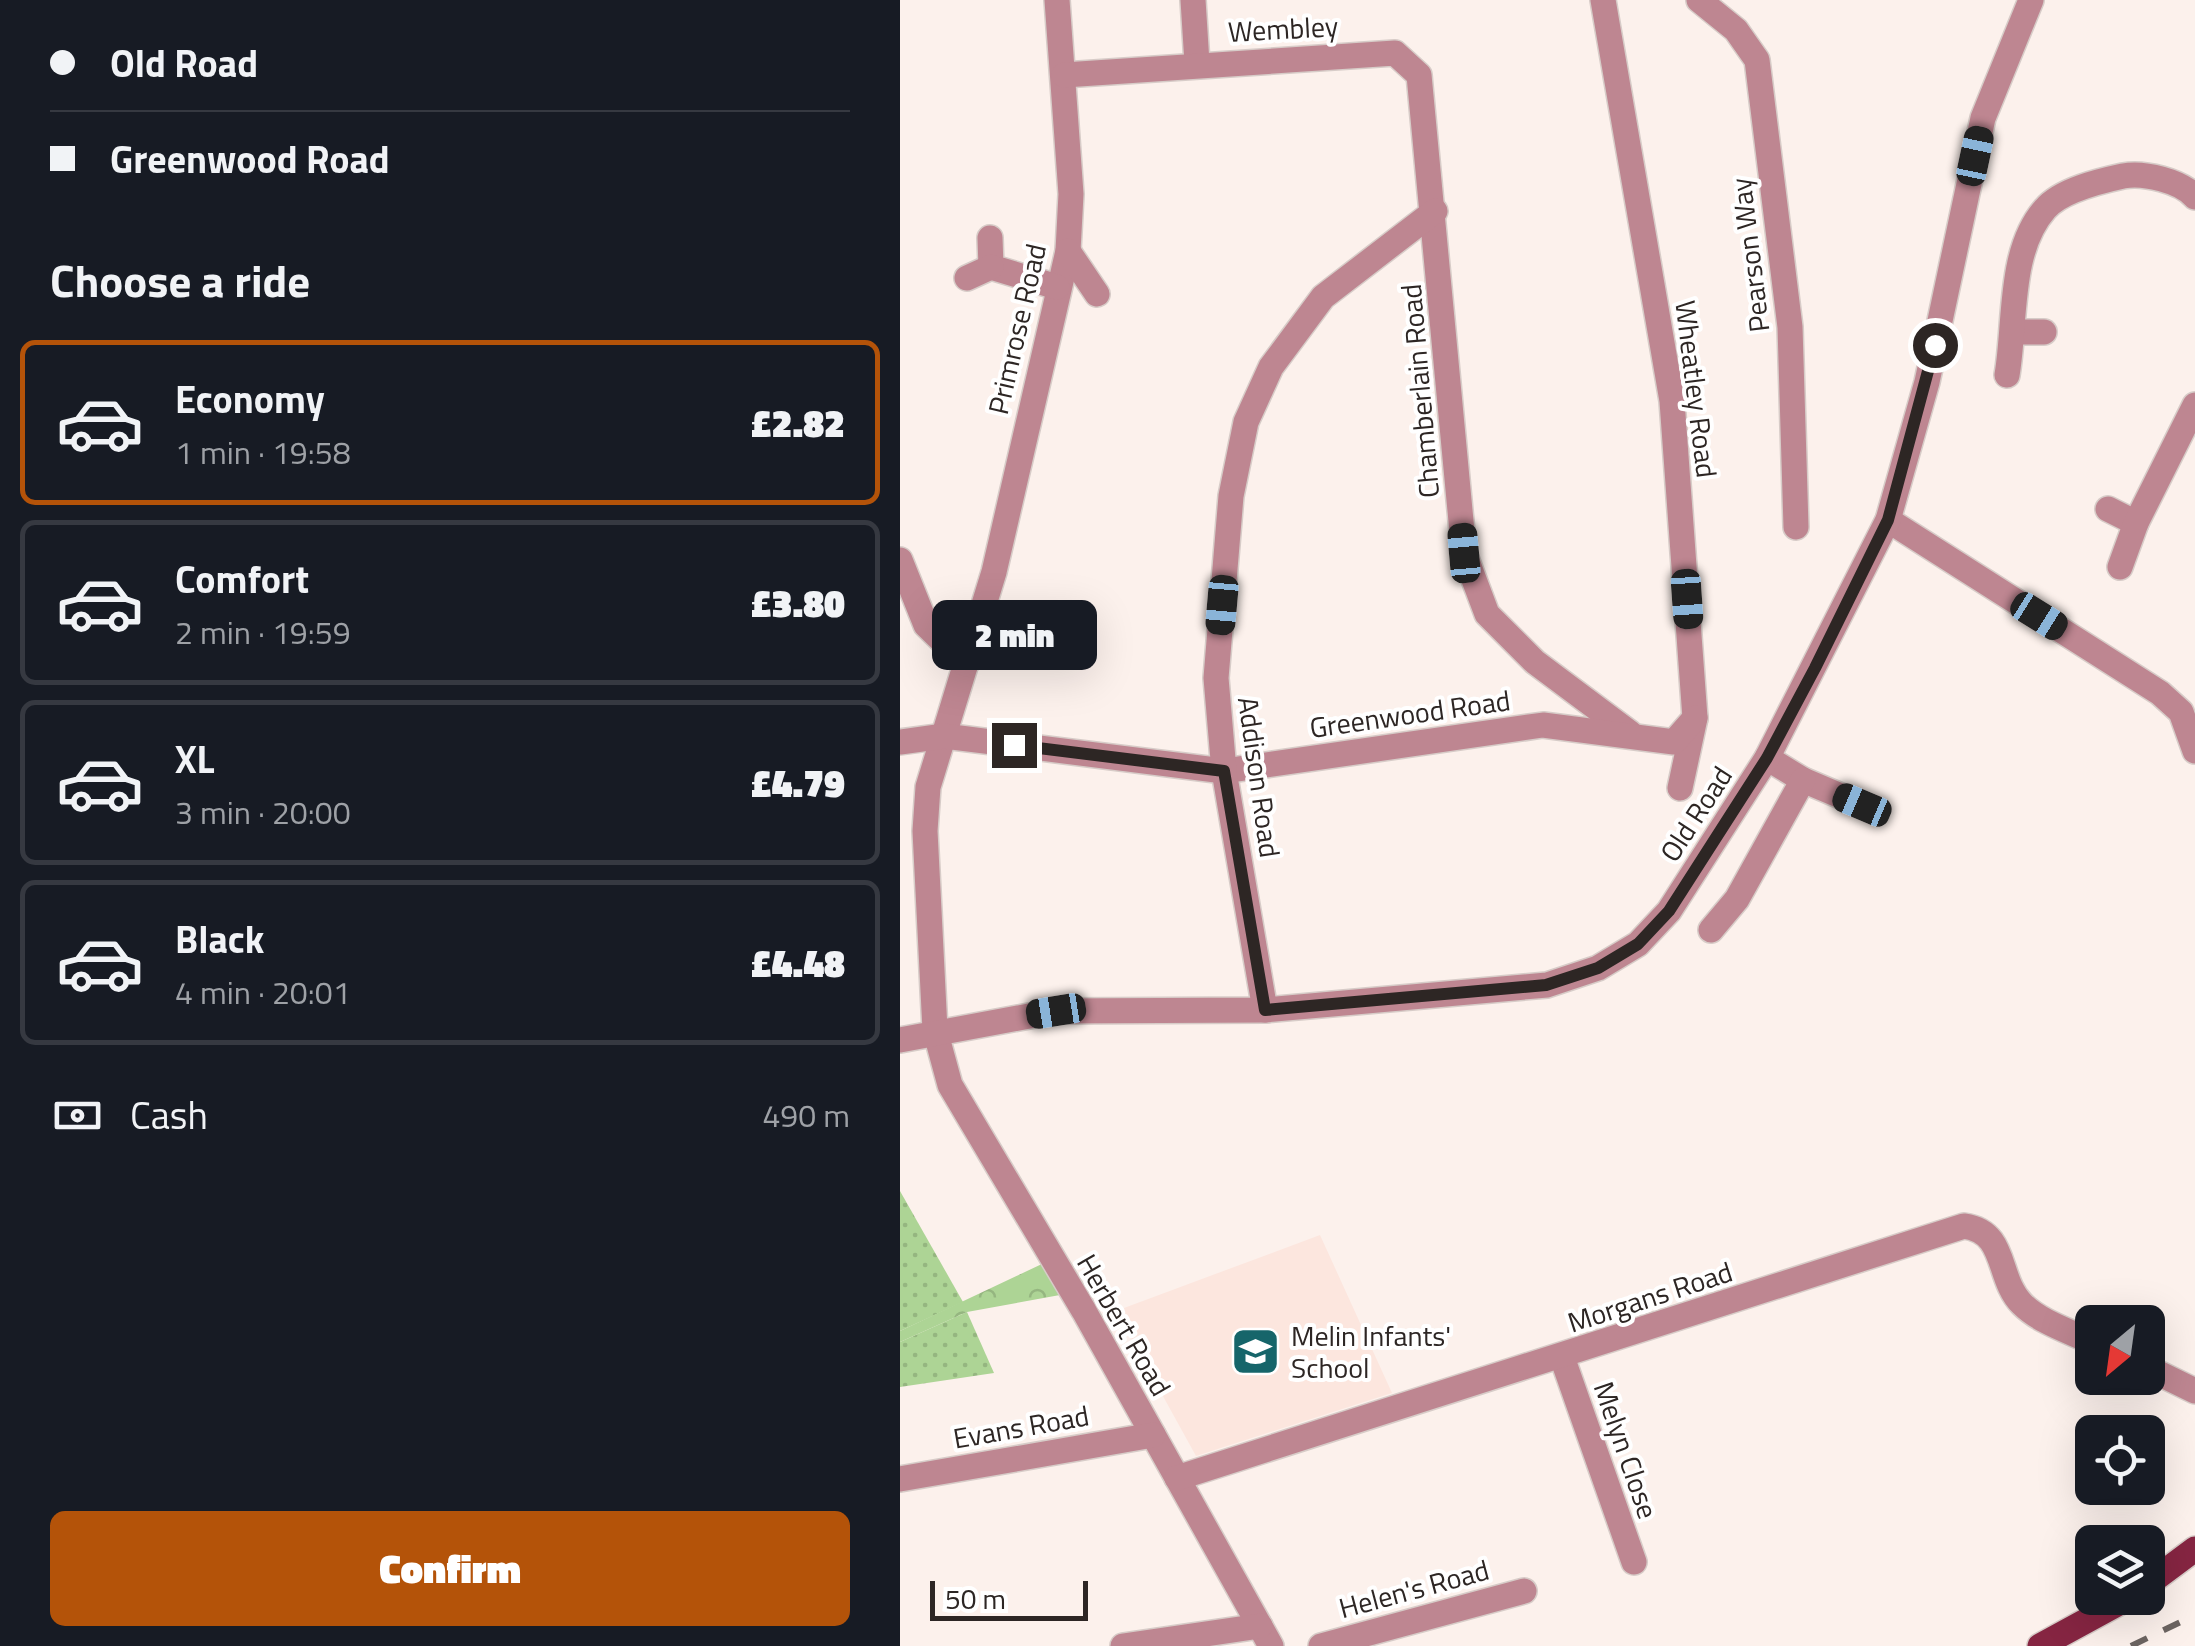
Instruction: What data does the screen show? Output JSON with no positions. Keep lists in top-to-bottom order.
{
  "streets": {
    "street": [
      "Wembley",
      "Pearson Way",
      "Primrose Road",
      "Wheatley Road",
      "Chamberlain Road",
      "Greenwood Road",
      "Addison Road",
      "Old Road",
      "Morgans Road",
      "Herbert Road",
      "Evans Road",
      "Melyn Close",
      "Helen's Road"
    ]
  },
  "crossings": [
    ["Wembley", "Primrose Road"],
    ["Wembley", "Chamberlain Road"],
    ["Wembley", "Addison Road"],
    ["Primrose Road", "Greenwood Road"],
    ["Primrose Road", "Herbert Road"],
    ["Wheatley Road", "Greenwood Road"],
    ["Chamberlain Road", "Greenwood Road"],
    ["Chamberlain Road", "Addison Road"],
    ["Greenwood Road", "Addison Road"],
    ["Greenwood Road", "Herbert Road"],
    ["Addison Road", "Old Road"],
    ["Old Road", "Herbert Road"],
    ["Morgans Road", "Herbert Road"],
    ["Morgans Road", "Melyn Close"],
    ["Herbert Road", "Evans Road"]
  ],
  "places": {
    "school or university": ["Melin Infants' School"]
  },
  "scale_bar": "50 m",
  "north": "bottom left",
  "page": {
    "banner": ["Old Road", "Greenwood Road"],
    "heading": "Choose a ride",
    "list": [
      {
        "name": "Economy",
        "note": "1 min · 19:58",
        "value": "£2.82"
      },
      {
        "name": "Comfort",
        "note": "2 min · 19:59",
        "value": "£3.80"
      },
      {
        "name": "XL",
        "note": "3 min · 20:00",
        "value": "£4.79"
      },
      {
        "name": "Black",
        "note": "4 min · 20:01",
        "value": "£4.48"
      }
    ],
    "bubble": "2 min",
    "pay": ["Cash", "490 m"],
    "buttons": "Confirm",
    "scale": "50 m"
  }
}
